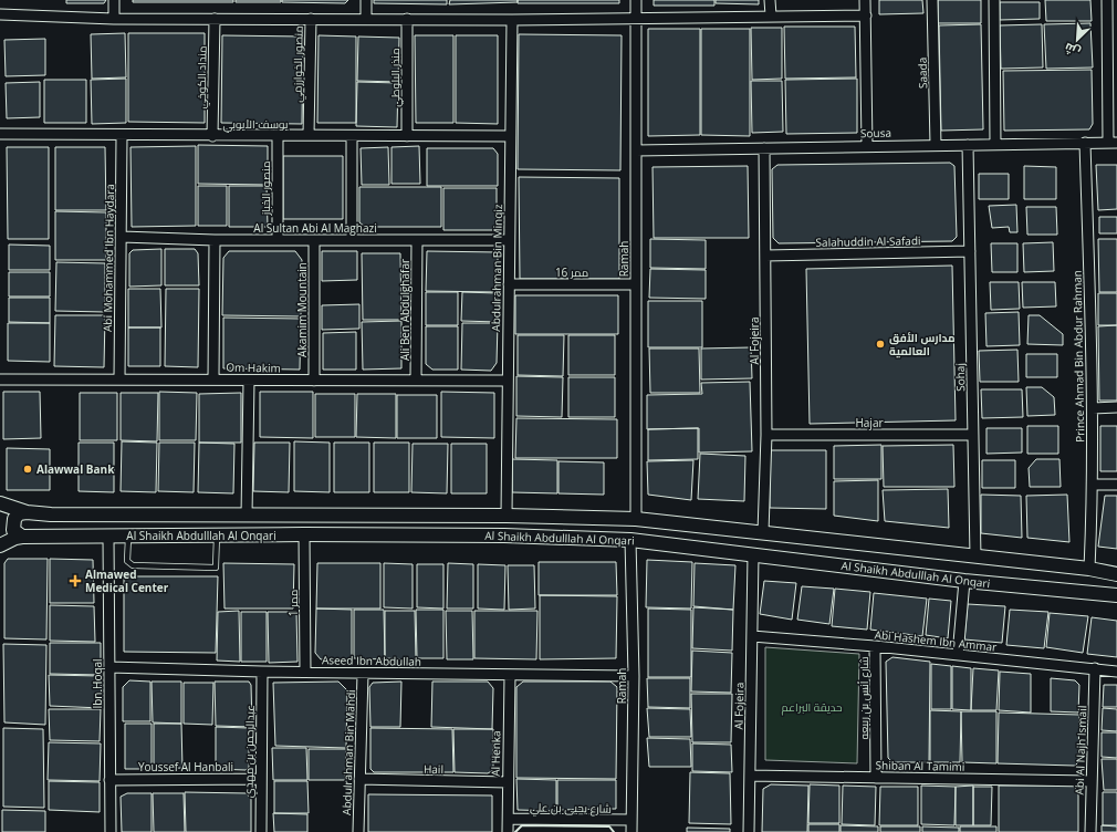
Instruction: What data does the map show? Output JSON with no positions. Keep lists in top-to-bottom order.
{
  "streets": {
    "street": [
      "منصور الخوارزمي",
      "Saada",
      "منداد الكوخي",
      "منذر البلوطي",
      "يوسف الأيوبي",
      "Sousa",
      "منصور الخباز",
      "Al Sultan Abi Al Maghazi",
      "Salahuddin Al Safadi",
      "Abi Mohammed Ibn Haydara",
      "Ramah",
      "Abdulrahman Bin Minqiz",
      "ممر 16",
      "Akamim Mountain",
      "Ali Ben Abdulghafar",
      "Al Fojeira",
      "Prince Ahmad Bin Abdur Rahman",
      "Om Hakim",
      "Sohaj",
      "Hajar",
      "Al Shaikh Abdulllah Al Onqari",
      "ممر 1",
      "Abi Hashem Ibn Ammar",
      "Aseed Ibn Abdullah",
      "Ibn Hoqal",
      "شارع أنس بن ربيعه",
      "Abi Al Najh Ismail",
      "عبدالرحمن بن مهدي",
      "Abdulrahman Bin Mahdi",
      "Al Henka",
      "Shiban Al Tamimi",
      "Youssef Al Hanbali",
      "Hail",
      "شارع يحيى بن علي"
    ]
  },
  "crossings": [
    ["منصور الخوارزمي", "يوسف الأيوبي"],
    ["Saada", "Sousa"],
    ["منداد الكوخي", "يوسف الأيوبي"],
    ["منذر البلوطي", "يوسف الأيوبي"],
    ["يوسف الأيوبي", "منصور الخباز"],
    ["يوسف الأيوبي", "Abi Mohammed Ibn Haydara"],
    ["يوسف الأيوبي", "Abdulrahman Bin Minqiz"],
    ["Sousa", "Ramah"],
    ["Sousa", "Al Fojeira"],
    ["Sousa", "Prince Ahmad Bin Abdur Rahman"],
    ["Sousa", "Sohaj"],
    ["منصور الخباز", "Al Sultan Abi Al Maghazi"],
    ["Al Sultan Abi Al Maghazi", "Abi Mohammed Ibn Haydara"],
    ["Al Sultan Abi Al Maghazi", "Abdulrahman Bin Minqiz"],
    ["Al Sultan Abi Al Maghazi", "Akamim Mountain"],
    ["Al Sultan Abi Al Maghazi", "Ali Ben Abdulghafar"],
    ["Salahuddin Al Safadi", "Al Fojeira"],
    ["Salahuddin Al Safadi", "Sohaj"],
    ["Abi Mohammed Ibn Haydara", "Om Hakim"],
    ["Ramah", "ممر 16"],
    ["Ramah", "Al Shaikh Abdulllah Al Onqari"],
    ["Ramah", "Aseed Ibn Abdullah"],
    ["Ramah", "شارع يحيى بن علي"],
    ["Abdulrahman Bin Minqiz", "ممر 16"],
    ["Abdulrahman Bin Minqiz", "Om Hakim"],
    ["Abdulrahman Bin Minqiz", "Al Shaikh Abdulllah Al Onqari"],
    ["Akamim Mountain", "Om Hakim"],
    ["Ali Ben Abdulghafar", "Om Hakim"],
    ["Al Fojeira", "Hajar"],
    ["Al Fojeira", "Al Shaikh Abdulllah Al Onqari"],
    ["Al Fojeira", "Abi Hashem Ibn Ammar"],
    ["Al Fojeira", "Shiban Al Tamimi"],
    ["Prince Ahmad Bin Abdur Rahman", "Al Shaikh Abdulllah Al Onqari"],
    ["Sohaj", "Hajar"],
    ["Sohaj", "Al Shaikh Abdulllah Al Onqari"],
    ["Al Shaikh Abdulllah Al Onqari", "ممر 1"],
    ["Al Shaikh Abdulllah Al Onqari", "Ibn Hoqal"],
    ["ممر 1", "Aseed Ibn Abdullah"],
    ["Abi Hashem Ibn Ammar", "شارع أنس بن ربيعه"],
    ["Abi Hashem Ibn Ammar", "Abi Al Najh Ismail"],
    ["Aseed Ibn Abdullah", "Ibn Hoqal"],
    ["Aseed Ibn Abdullah", "عبدالرحمن بن مهدي"],
    ["Aseed Ibn Abdullah", "Abdulrahman Bin Mahdi"],
    ["Aseed Ibn Abdullah", "Al Henka"],
    ["Ibn Hoqal", "Youssef Al Hanbali"],
    ["شارع أنس بن ربيعه", "Shiban Al Tamimi"],
    ["Abi Al Najh Ismail", "Shiban Al Tamimi"],
    ["عبدالرحمن بن مهدي", "Youssef Al Hanbali"],
    ["Abdulrahman Bin Mahdi", "Hail"],
    ["Al Henka", "Hail"],
    ["Al Henka", "شارع يحيى بن علي"]
  ],
  "parks": ["حديقة البراعم"],
  "places": {
    "other": ["مدارس الأفق العالمية", "Alawwal Bank"],
    "health": ["Almawed Medical Center"]
  },
  "north": "bottom left"
}
